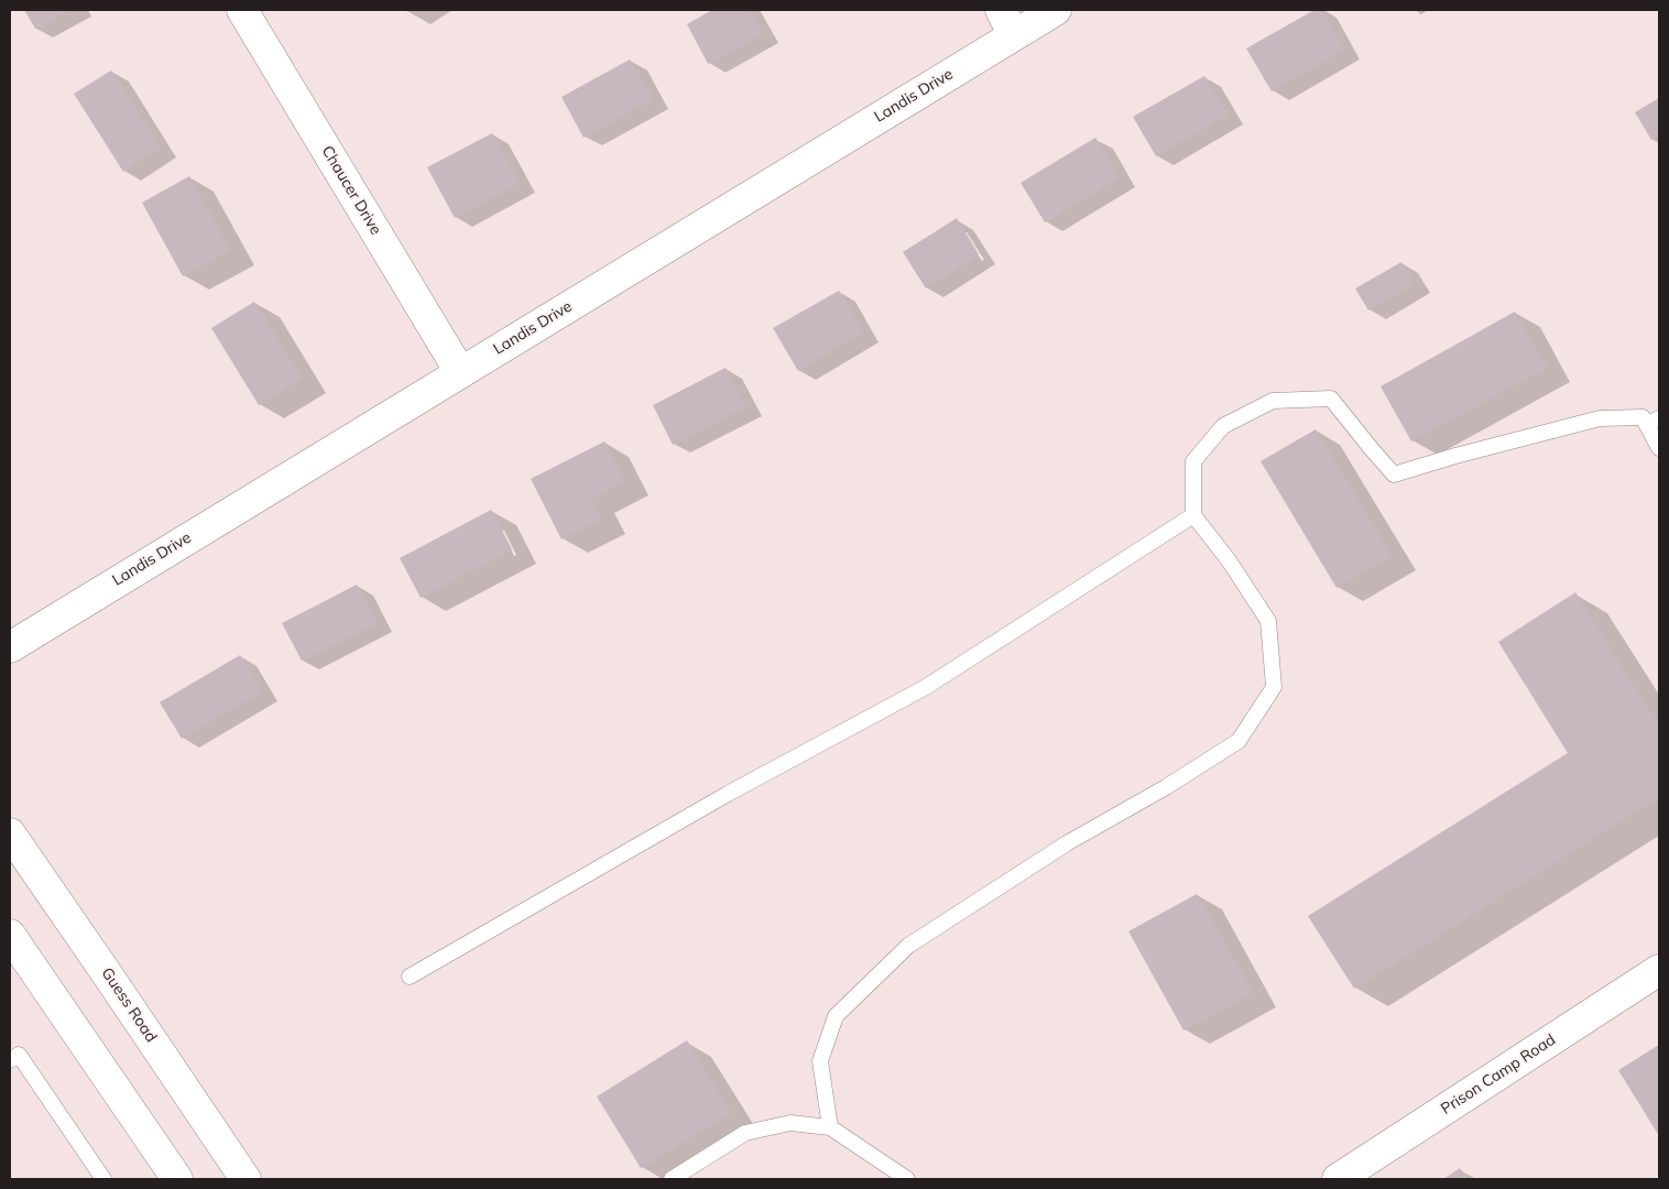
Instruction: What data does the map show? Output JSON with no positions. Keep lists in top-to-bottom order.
{
  "streets": {
    "street": [
      "Landis Drive",
      "Chaucer Drive",
      "Guess Road",
      "Prison Camp Road"
    ]
  },
  "crossings": [
    ["Landis Drive", "Chaucer Drive"]
  ]
}
